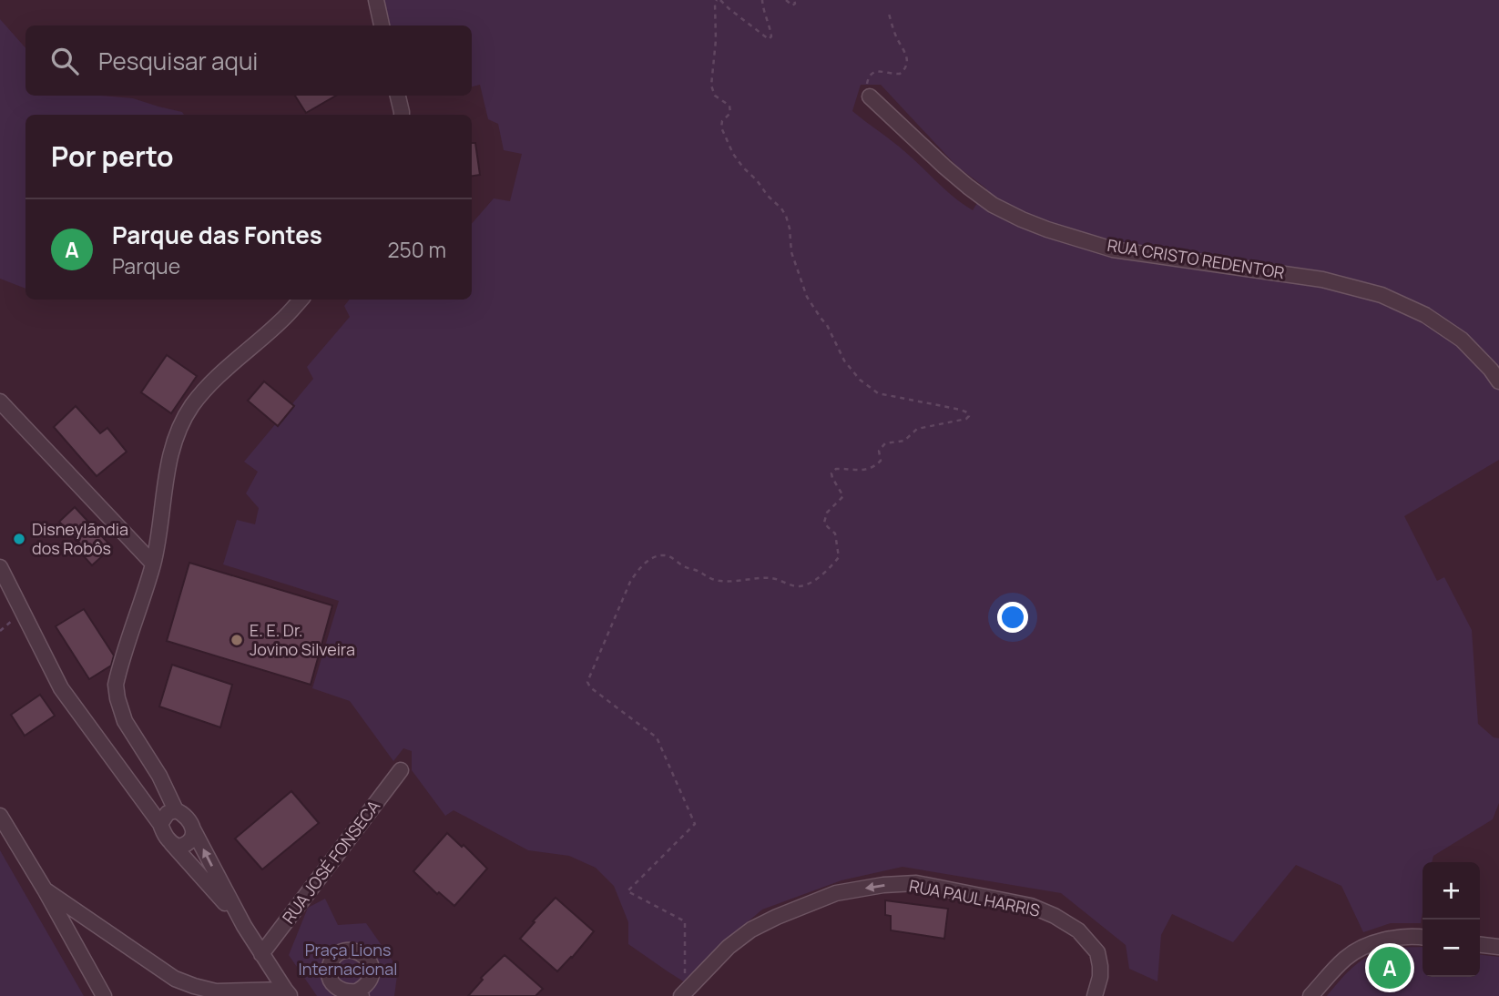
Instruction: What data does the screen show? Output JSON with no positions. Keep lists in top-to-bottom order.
{
  "streets": {
    "street": ["RUA CRISTO REDENTOR", "RUA JOSÉ FONSECA", "RUA PAUL HARRIS"]
  },
  "one_way": ["RUA PAUL HARRIS"],
  "parks": ["Praça Lions Internacional"],
  "places": ["Disneylãndia dos Robôs", "E. E. Dr. Jovino Silveira"],
  "page": {
    "search": "Pesquisar aqui",
    "heading": "Por perto",
    "list": [
      {
        "mark": "A",
        "name": "Parque das Fontes",
        "note": "Parque",
        "value": "250 m"
      }
    ],
    "map_buttons": ["+", "−"],
    "pins": "A"
  }
}
